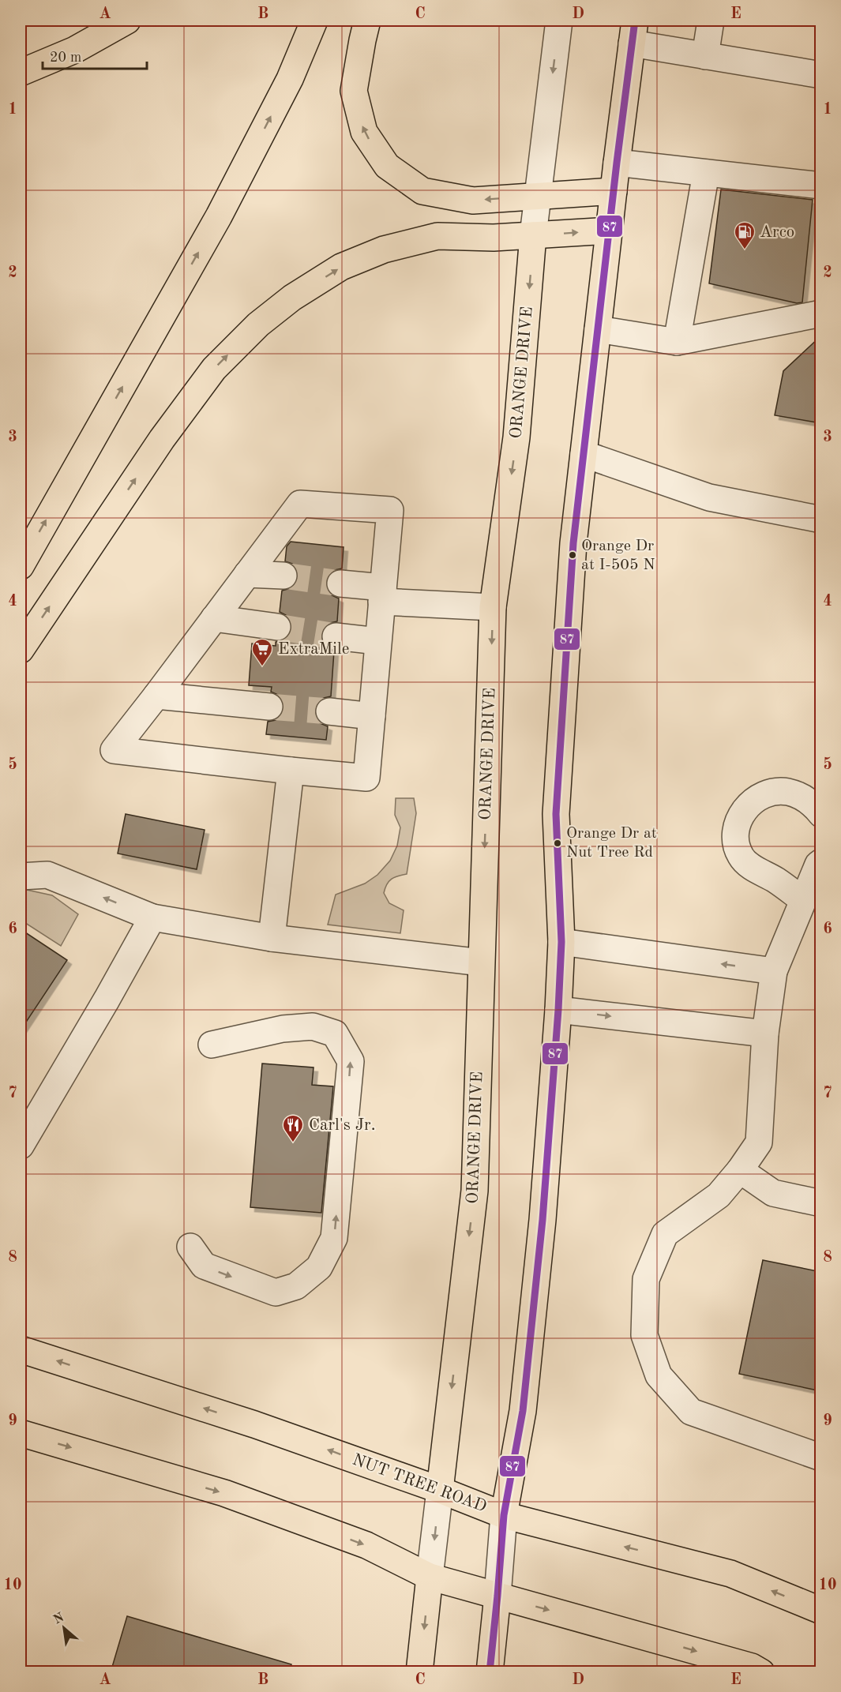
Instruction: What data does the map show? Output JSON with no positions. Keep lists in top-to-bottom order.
{
  "streets": {
    "main road": ["ORANGE DRIVE", "NUT TREE ROAD"]
  },
  "crossings": [
    ["ORANGE DRIVE", "NUT TREE ROAD"]
  ],
  "places": {
    "fuel station": ["Arco"],
    "other": ["Orange Dr at I-505 N", "Orange Dr at Nut Tree Rd"],
    "supermarket": ["ExtraMile"],
    "restaurant": ["Carl's Jr."]
  },
  "lines": ["transit line 87"],
  "scale_bar": "20 m",
  "north": "top left",
  "grid": {
    "columns": [
      "A",
      "B",
      "C",
      "D",
      "E"
    ],
    "rows": [
      "1",
      "2",
      "3",
      "4",
      "5",
      "6",
      "7",
      "8",
      "9",
      "10"
    ]
  }
}
